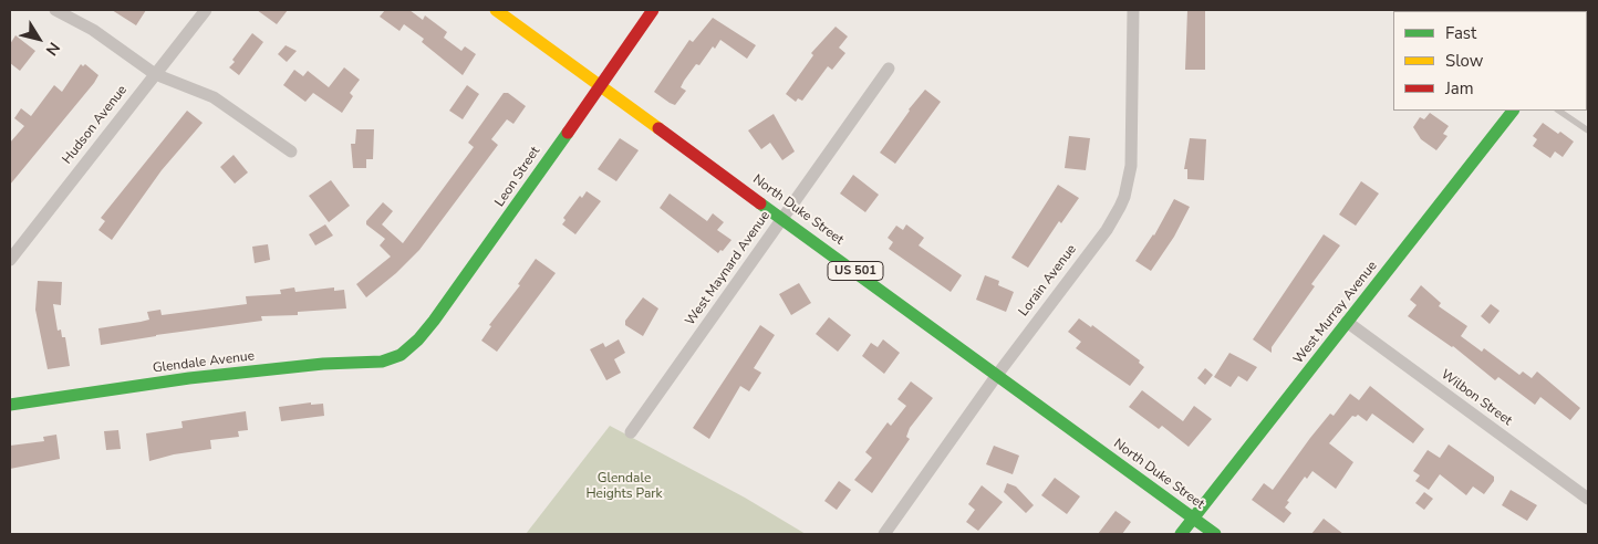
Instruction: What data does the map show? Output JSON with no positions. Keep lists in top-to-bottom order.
{
  "streets": {
    "main road": [
      "Leon Street",
      "North Duke Street",
      "US 501",
      "West Murray Avenue",
      "Glendale Avenue"
    ],
    "street": [
      "Hudson Avenue",
      "West Maynard Avenue",
      "Lorain Avenue",
      "Wilbon Street"
    ]
  },
  "crossings": [
    ["Leon Street", "North Duke Street"],
    ["Leon Street", "Glendale Avenue"],
    ["North Duke Street", "West Maynard Avenue"],
    ["North Duke Street", "Lorain Avenue"],
    ["North Duke Street", "West Murray Avenue"],
    ["West Murray Avenue", "Wilbon Street"]
  ],
  "parks": ["Glendale Heights Park"],
  "legend": ["Fast", "Slow", "Jam"],
  "north": "bottom right"
}
